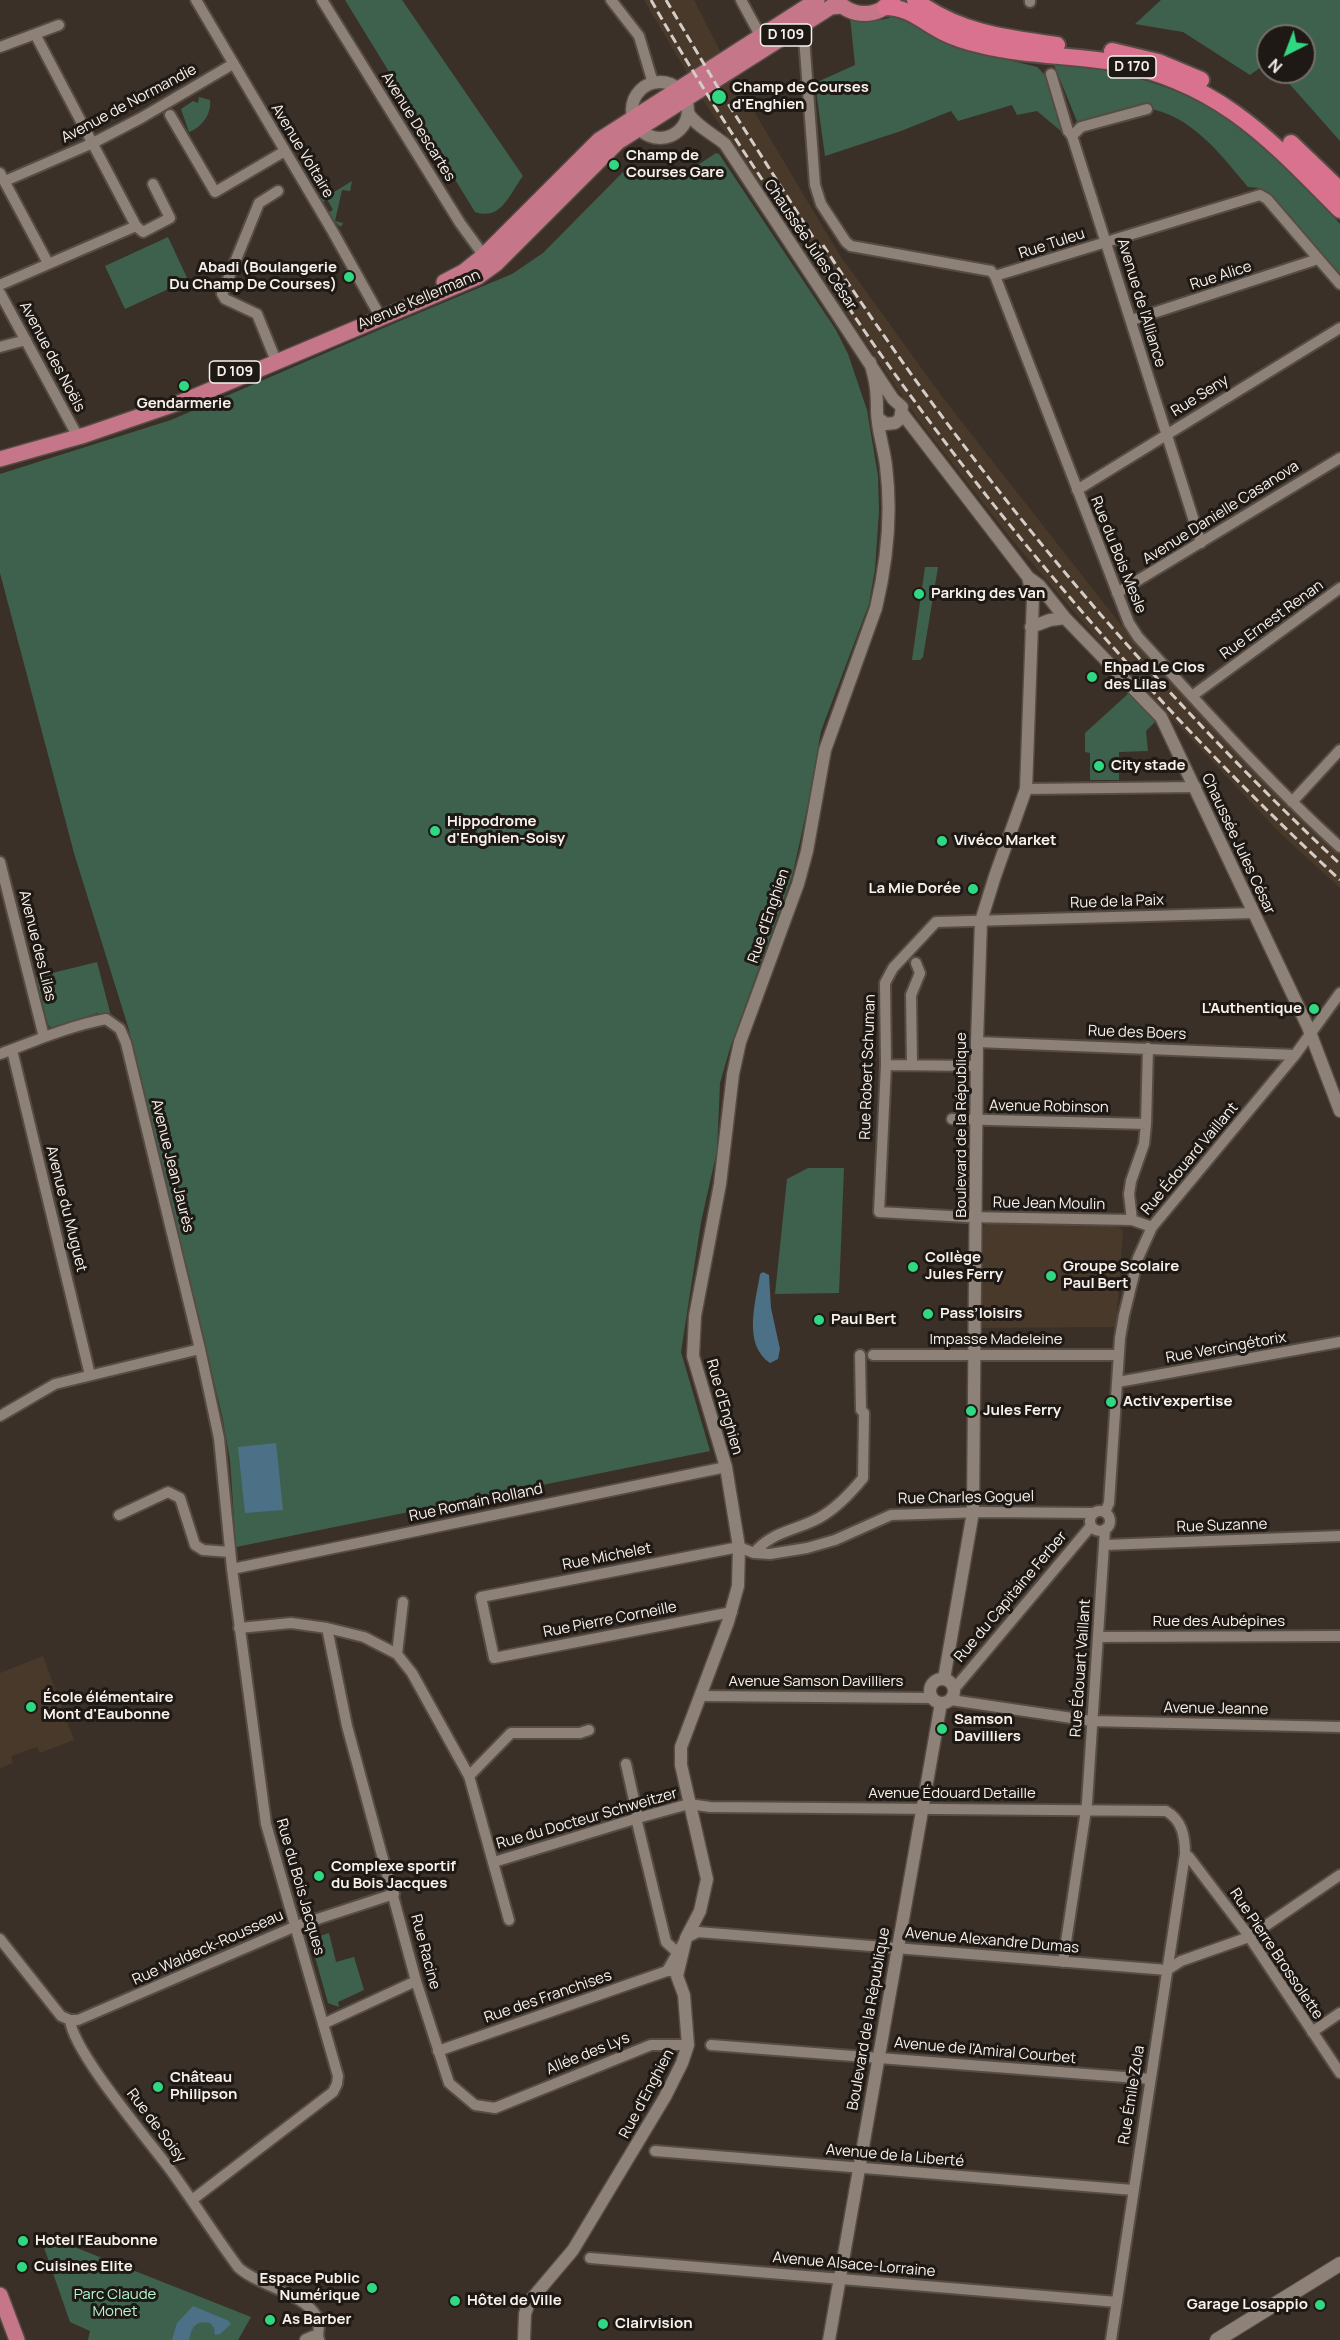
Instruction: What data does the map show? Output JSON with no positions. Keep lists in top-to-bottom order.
{
  "streets": {
    "highway": ["D 170"],
    "main road": ["D 109", "Avenue Kellermann"],
    "street": [
      "Avenue de Normandie",
      "Avenue Descartes",
      "Avenue Voltaire",
      "Rue Tuleu",
      "Chaussée Jules César",
      "Rue Alice",
      "Avenue de l'Alliance",
      "Avenue des Noëls",
      "Rue Seny",
      "Avenue Danielle Casanova",
      "Rue du Bois Mesle",
      "Rue Ernest Renan",
      "Rue de la Paix",
      "Rue d'Enghien",
      "Avenue des Lilas",
      "Rue des Boers",
      "Rue Robert Schuman",
      "Avenue Robinson",
      "Boulevard de la République",
      "Rue Édouard Vaillant",
      "Avenue Jean Jaurès",
      "Rue Jean Moulin",
      "Avenue du Muguet",
      "Impasse Madeleine",
      "Rue Vercingétorix",
      "Rue Charles Goguel",
      "Rue Romain Rolland",
      "Rue Suzanne",
      "Rue Michelet",
      "Rue du Capitaine Ferber",
      "Rue Pierre Corneille",
      "Rue des Aubépines",
      "Rue Édouart Vaillant",
      "Avenue Samson Davilliers",
      "Avenue Jeanne",
      "Avenue Édouard Detaille",
      "Rue du Docteur Schweitzer",
      "Rue du Bois Jacques",
      "Avenue Alexandre Dumas",
      "Rue Waldeck-Rousseau",
      "Rue Racine",
      "Rue Pierre Brossolette",
      "Rue des Franchises",
      "Avenue de l'Amiral Courbet",
      "Allée des Lys",
      "Rue Émile Zola",
      "Rue de Soisy",
      "Avenue de la Liberté",
      "Avenue Alsace-Lorraine"
    ]
  },
  "crossings": [
    ["Avenue de Normandie", "Avenue Voltaire"],
    ["Avenue Descartes", "Avenue Kellermann"],
    ["Avenue Voltaire", "Avenue Kellermann"],
    ["Rue Tuleu", "Rue Alice"],
    ["Rue Tuleu", "Avenue de l'Alliance"],
    ["Rue Tuleu", "Rue du Bois Mesle"],
    ["Chaussée Jules César", "Avenue Kellermann"],
    ["Chaussée Jules César", "Rue de la Paix"],
    ["Chaussée Jules César", "Rue d'Enghien"],
    ["Chaussée Jules César", "Boulevard de la République"],
    ["Chaussée Jules César", "Rue Édouard Vaillant"],
    ["Rue Alice", "Avenue de l'Alliance"],
    ["Avenue Kellermann", "Avenue des Noëls"],
    ["Avenue de l'Alliance", "Rue Seny"],
    ["Avenue de l'Alliance", "Avenue Danielle Casanova"],
    ["Rue Seny", "Rue du Bois Mesle"],
    ["Avenue Danielle Casanova", "Rue du Bois Mesle"],
    ["Rue du Bois Mesle", "Rue Ernest Renan"],
    ["Rue de la Paix", "Rue Robert Schuman"],
    ["Rue de la Paix", "Boulevard de la République"],
    ["Rue d'Enghien", "Rue Charles Goguel"],
    ["Rue d'Enghien", "Rue Romain Rolland"],
    ["Rue d'Enghien", "Rue Michelet"],
    ["Rue d'Enghien", "Rue Pierre Corneille"],
    ["Rue d'Enghien", "Avenue Samson Davilliers"],
    ["Rue d'Enghien", "Avenue Édouard Detaille"],
    ["Rue d'Enghien", "Rue du Docteur Schweitzer"],
    ["Rue d'Enghien", "Avenue Alexandre Dumas"],
    ["Rue d'Enghien", "Rue des Franchises"],
    ["Rue d'Enghien", "Allée des Lys"],
    ["Avenue des Lilas", "Avenue Jean Jaurès"],
    ["Rue des Boers", "Boulevard de la République"],
    ["Rue des Boers", "Rue Édouard Vaillant"],
    ["Rue Robert Schuman", "Boulevard de la République"],
    ["Rue Robert Schuman", "Rue Jean Moulin"],
    ["Avenue Robinson", "Boulevard de la République"],
    ["Boulevard de la République", "Rue Jean Moulin"],
    ["Boulevard de la République", "Impasse Madeleine"],
    ["Boulevard de la République", "Rue Charles Goguel"],
    ["Boulevard de la République", "Rue du Capitaine Ferber"],
    ["Boulevard de la République", "Avenue Samson Davilliers"],
    ["Boulevard de la République", "Avenue Édouard Detaille"],
    ["Boulevard de la République", "Avenue Alexandre Dumas"],
    ["Boulevard de la République", "Avenue de l'Amiral Courbet"],
    ["Boulevard de la République", "Avenue de la Liberté"],
    ["Boulevard de la République", "Avenue Alsace-Lorraine"],
    ["Rue Édouard Vaillant", "Rue Jean Moulin"],
    ["Rue Édouard Vaillant", "Impasse Madeleine"],
    ["Rue Édouard Vaillant", "Rue Vercingétorix"],
    ["Rue Édouard Vaillant", "Rue Charles Goguel"],
    ["Rue Édouard Vaillant", "Rue du Capitaine Ferber"],
    ["Rue Édouard Vaillant", "Rue Édouart Vaillant"],
    ["Avenue Jean Jaurès", "Avenue du Muguet"],
    ["Avenue Jean Jaurès", "Rue du Bois Jacques"],
    ["Rue Charles Goguel", "Rue Michelet"],
    ["Rue Charles Goguel", "Rue du Capitaine Ferber"],
    ["Rue Charles Goguel", "Rue Édouart Vaillant"],
    ["Rue Romain Rolland", "Rue du Bois Jacques"],
    ["Rue Suzanne", "Rue Édouart Vaillant"],
    ["Rue Michelet", "Rue Pierre Corneille"],
    ["Rue du Capitaine Ferber", "Rue Édouart Vaillant"],
    ["Rue du Capitaine Ferber", "Avenue Samson Davilliers"],
    ["Rue des Aubépines", "Rue Édouart Vaillant"],
    ["Rue Édouart Vaillant", "Avenue Samson Davilliers"],
    ["Rue Édouart Vaillant", "Avenue Jeanne"],
    ["Rue Édouart Vaillant", "Avenue Édouard Detaille"],
    ["Rue Édouart Vaillant", "Avenue Alexandre Dumas"],
    ["Avenue Samson Davilliers", "Avenue Jeanne"],
    ["Avenue Édouard Detaille", "Rue du Docteur Schweitzer"],
    ["Avenue Édouard Detaille", "Rue Pierre Brossolette"],
    ["Avenue Édouard Detaille", "Rue Émile Zola"],
    ["Rue du Bois Jacques", "Rue Waldeck-Rousseau"],
    ["Rue du Bois Jacques", "Rue de Soisy"],
    ["Avenue Alexandre Dumas", "Rue Émile Zola"],
    ["Rue Waldeck-Rousseau", "Rue Racine"],
    ["Rue Waldeck-Rousseau", "Rue de Soisy"],
    ["Rue Racine", "Rue des Franchises"],
    ["Rue Racine", "Allée des Lys"],
    ["Rue Pierre Brossolette", "Rue Émile Zola"],
    ["Avenue de l'Amiral Courbet", "Rue Émile Zola"],
    ["Rue Émile Zola", "Avenue de la Liberté"],
    ["Rue Émile Zola", "Avenue Alsace-Lorraine"]
  ],
  "parks": ["Parc Claude Monet"],
  "places": [
    "Champ de Courses d'Enghien",
    "Champ de Courses Gare",
    "Abadi (Boulangerie Du Champ De Courses)",
    "Gendarmerie",
    "Parking des Van",
    "Ehpad Le Clos des Lilas",
    "City stade",
    "Hippodrome d'Enghien-Soisy",
    "Vivéco Market",
    "La Mie Dorée",
    "L'Authentique",
    "Collège Jules Ferry",
    "Groupe Scolaire Paul Bert",
    "Pass’loisirs",
    "Paul Bert",
    "Activ'expertise",
    "Jules Ferry",
    "École élémentaire Mont d'Eaubonne",
    "Samson Davilliers",
    "Complexe sportif du Bois Jacques",
    "Château Philipson",
    "Hotel l'Eaubonne",
    "Cuisines Elite",
    "Espace Public Numérique",
    "Hôtel de Ville",
    "Garage Losappio",
    "As Barber",
    "Clairvision"
  ],
  "north": "bottom left"
}
